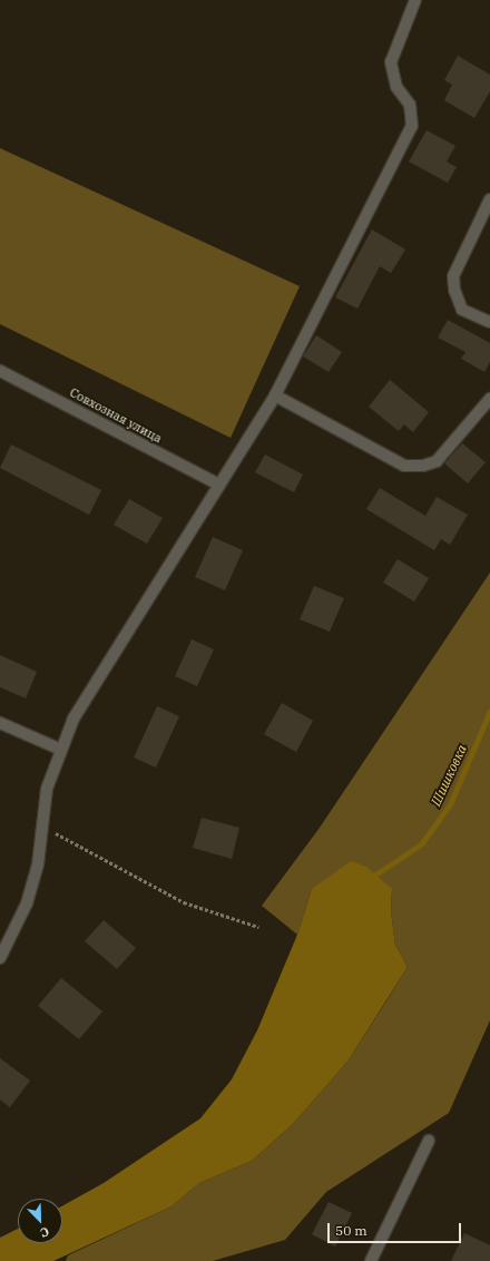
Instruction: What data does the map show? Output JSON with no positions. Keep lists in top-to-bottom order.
{
  "streets": {
    "street": ["Совхозная улица"]
  },
  "water": ["Шишковка"],
  "scale_bar": "50 m",
  "north": "bottom right"
}
